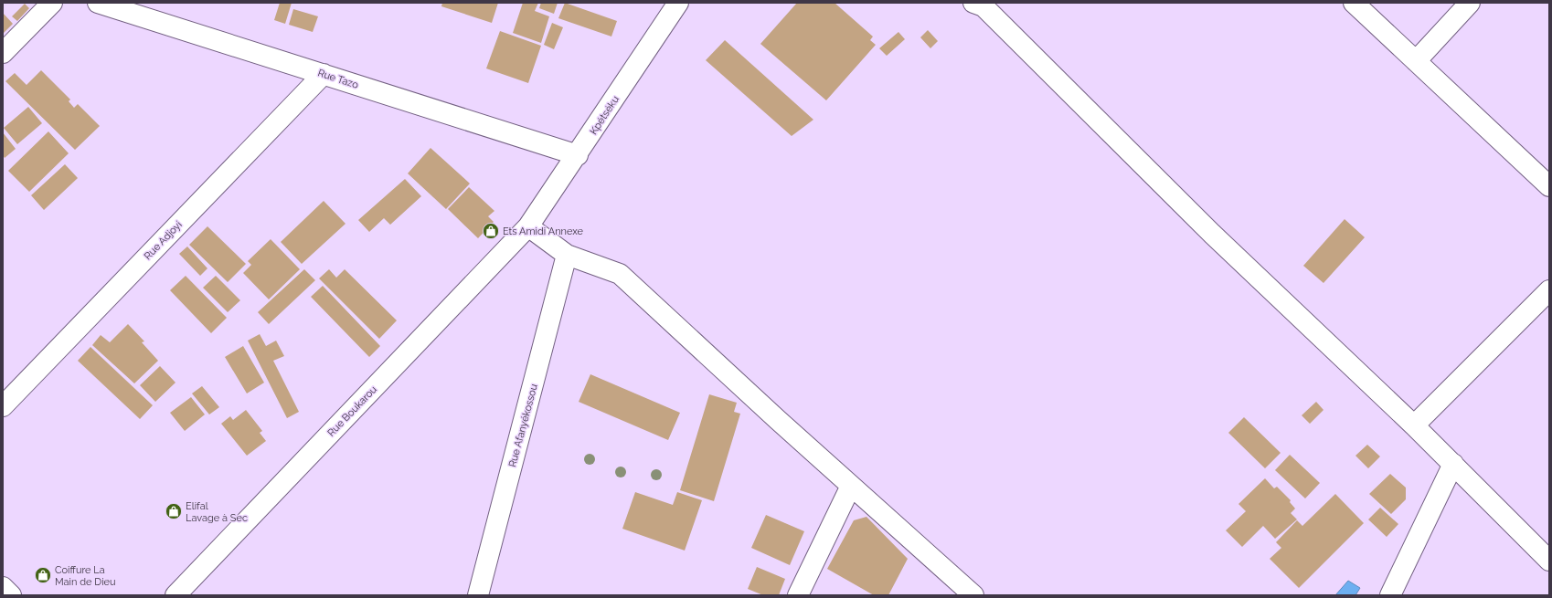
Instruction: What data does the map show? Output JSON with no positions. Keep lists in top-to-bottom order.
{
  "streets": {
    "street": [
      "Rue Tazo",
      "Kpétséku",
      "Rue Adjoyi",
      "Rue Boukarou",
      "Rue Afanyékossou"
    ]
  },
  "crossings": [
    ["Rue Tazo", "Kpétséku"],
    ["Rue Tazo", "Rue Adjoyi"],
    ["Kpétséku", "Rue Boukarou"]
  ],
  "places": {
    "shop": ["Ets Amidi Annexe", "Elifal Lavage à Sec", "Coiffure La Main de Dieu"]
  }
}
